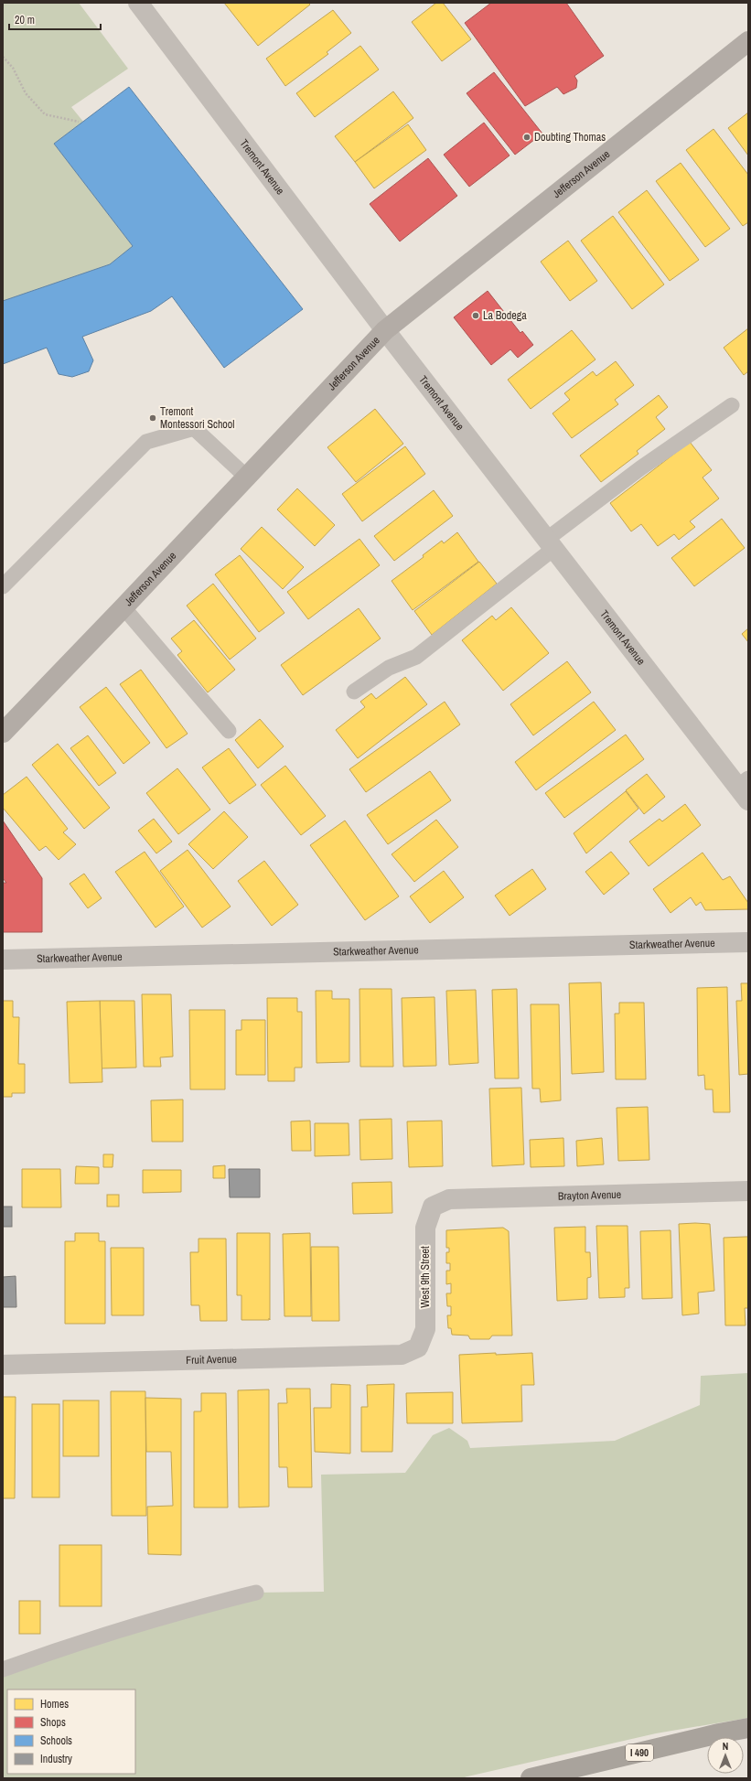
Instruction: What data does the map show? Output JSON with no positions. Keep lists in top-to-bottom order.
{
  "streets": {
    "highway": ["I 490"],
    "street": [
      "Tremont Avenue",
      "Jefferson Avenue",
      "Starkweather Avenue",
      "Brayton Avenue",
      "West 9th Street",
      "Fruit Avenue"
    ]
  },
  "crossings": [
    ["Tremont Avenue", "Jefferson Avenue"],
    ["Brayton Avenue", "West 9th Street"],
    ["West 9th Street", "Fruit Avenue"]
  ],
  "places": ["Doubting Thomas", "La Bodega", "Tremont Montessori School"],
  "legend": [
    "Homes",
    "Shops",
    "Schools",
    "Industry"
  ],
  "scale_bar": "20 m",
  "north": "top"
}
